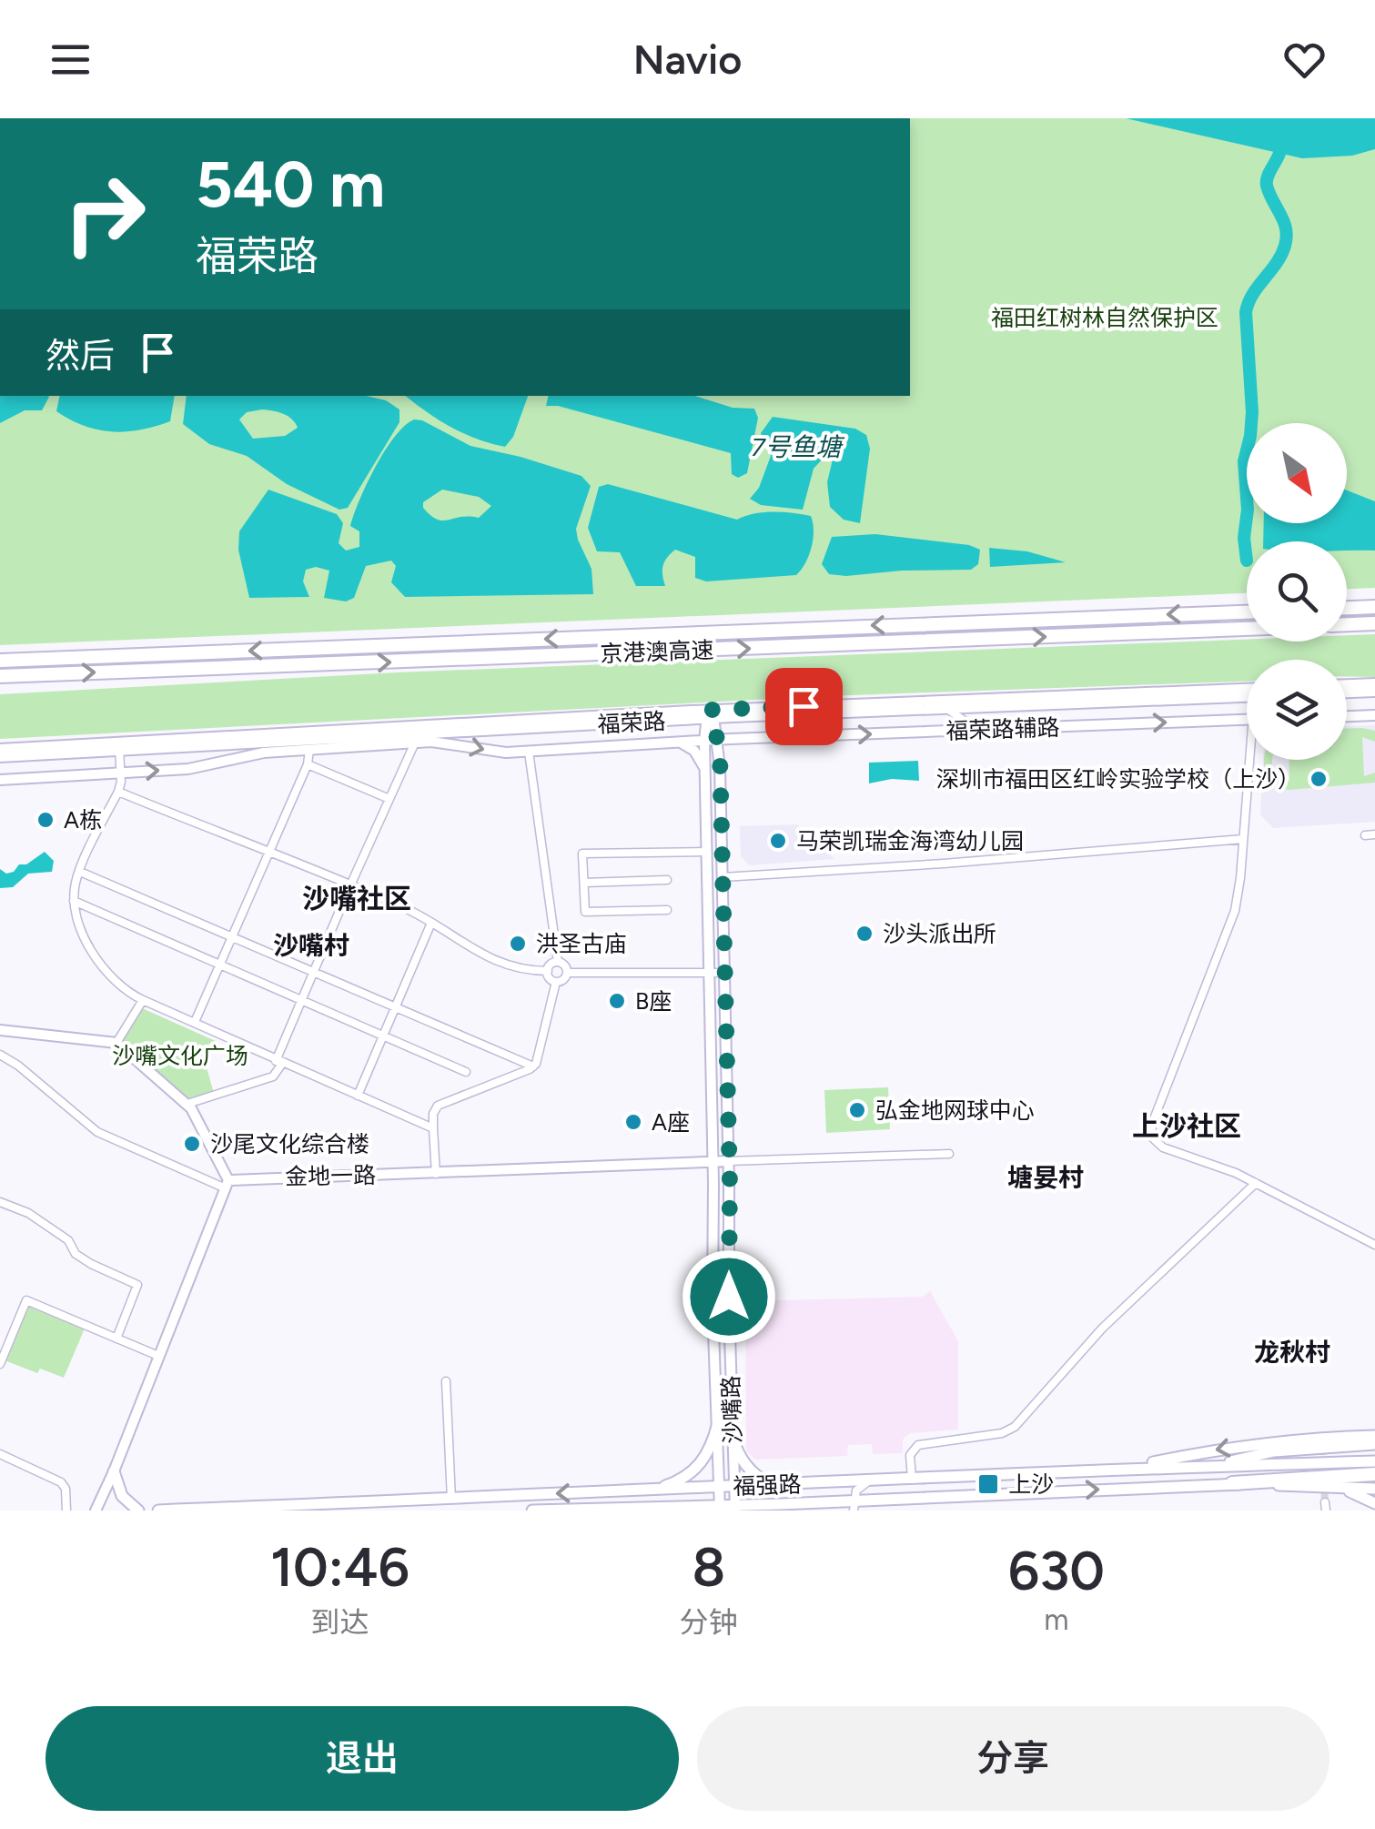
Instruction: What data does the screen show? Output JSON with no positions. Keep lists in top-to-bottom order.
{
  "streets": {
    "highway": ["京港澳高速"],
    "main road": ["福强路"],
    "street": [
      "福荣路",
      "福荣路辅路",
      "金地一路",
      "沙嘴路"
    ]
  },
  "crossings": [
    ["福荣路", "福荣路辅路"],
    ["福荣路", "沙嘴路"],
    ["福荣路辅路", "沙嘴路"],
    ["金地一路", "沙嘴路"],
    ["沙嘴路", "福强路"]
  ],
  "one_way": ["福荣路辅路"],
  "districts": [
    "沙嘴社区",
    "沙嘴村",
    "上沙社区",
    "塘妟村",
    "龙秋村"
  ],
  "water": ["7号鱼塘"],
  "parks": ["福田红树林自然保护区", "沙嘴文化广场"],
  "places": {
    "other": [
      "深圳市福田区红岭实验学校（上沙）",
      "A栋",
      "马荣凯瑞金海湾幼儿园",
      "沙头派出所",
      "洪圣古庙",
      "B座",
      "弘金地网球中心",
      "A座",
      "沙尾文化综合楼"
    ],
    "transit": ["上沙"]
  },
  "north": "bottom right",
  "page": {
    "header": "Navio",
    "turn": ["540 m", "福荣路"],
    "then": "然后",
    "eta": [
      "10:46",
      "到达",
      "8",
      "分钟",
      "630",
      "m"
    ],
    "buttons": ["退出", "分享"]
  }
}
